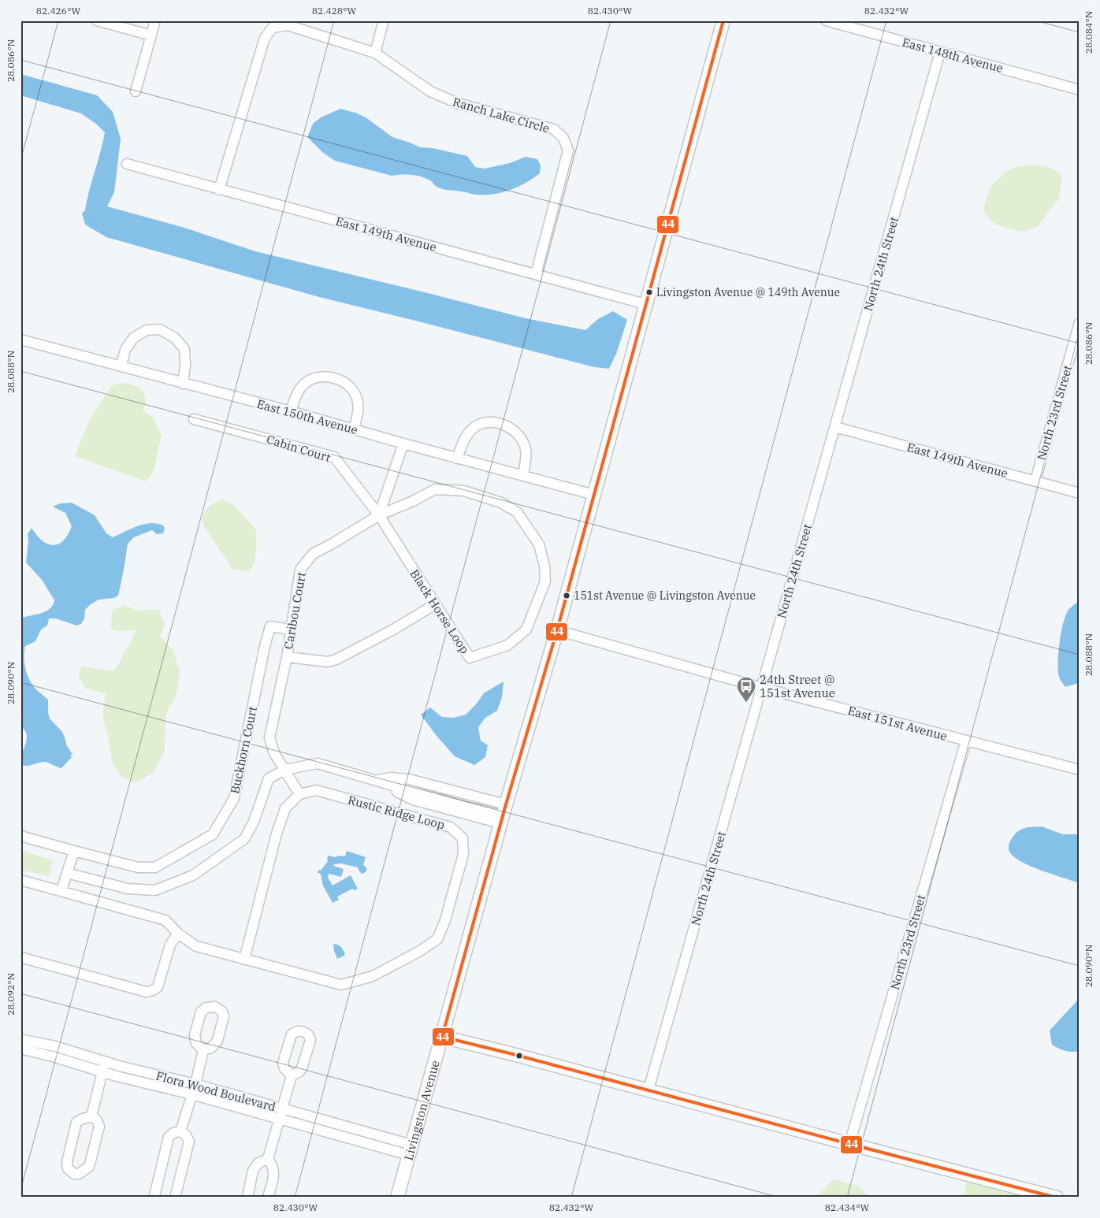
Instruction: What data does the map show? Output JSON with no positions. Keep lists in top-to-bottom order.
{
  "streets": {
    "street": [
      "East 148th Avenue",
      "Ranch Lake Circle",
      "East 149th Avenue",
      "North 24th Street",
      "North 23rd Street",
      "East 150th Avenue",
      "Cabin Court",
      "Caribou Court",
      "Black Horse Loop",
      "East 151st Avenue",
      "Buckhorn Court",
      "Rustic Ridge Loop",
      "Flora Wood Boulevard",
      "Livingston Avenue"
    ]
  },
  "crossings": [
    ["East 148th Avenue", "North 24th Street"],
    ["Ranch Lake Circle", "East 149th Avenue"],
    ["East 149th Avenue", "North 24th Street"],
    ["East 149th Avenue", "North 23rd Street"],
    ["East 149th Avenue", "Livingston Avenue"],
    ["North 24th Street", "East 151st Avenue"],
    ["North 23rd Street", "East 151st Avenue"],
    ["East 150th Avenue", "Livingston Avenue"],
    ["Cabin Court", "Caribou Court"],
    ["Cabin Court", "Black Horse Loop"],
    ["Caribou Court", "Black Horse Loop"],
    ["Caribou Court", "Buckhorn Court"],
    ["East 151st Avenue", "Livingston Avenue"],
    ["Flora Wood Boulevard", "Livingston Avenue"]
  ],
  "places": {
    "other": ["Livingston Avenue @ 149th Avenue", "151st Avenue @ Livingston Avenue"],
    "bus stop": ["24th Street @ 151st Avenue"]
  },
  "lines": ["transit line 44"],
  "coordinates": [
    "82.426°W",
    "82.428°W",
    "82.430°W",
    "82.432°W",
    "28.084°N",
    "28.086°N",
    "28.088°N",
    "28.090°N",
    "28.092°N",
    "82.434°W"
  ]
}
